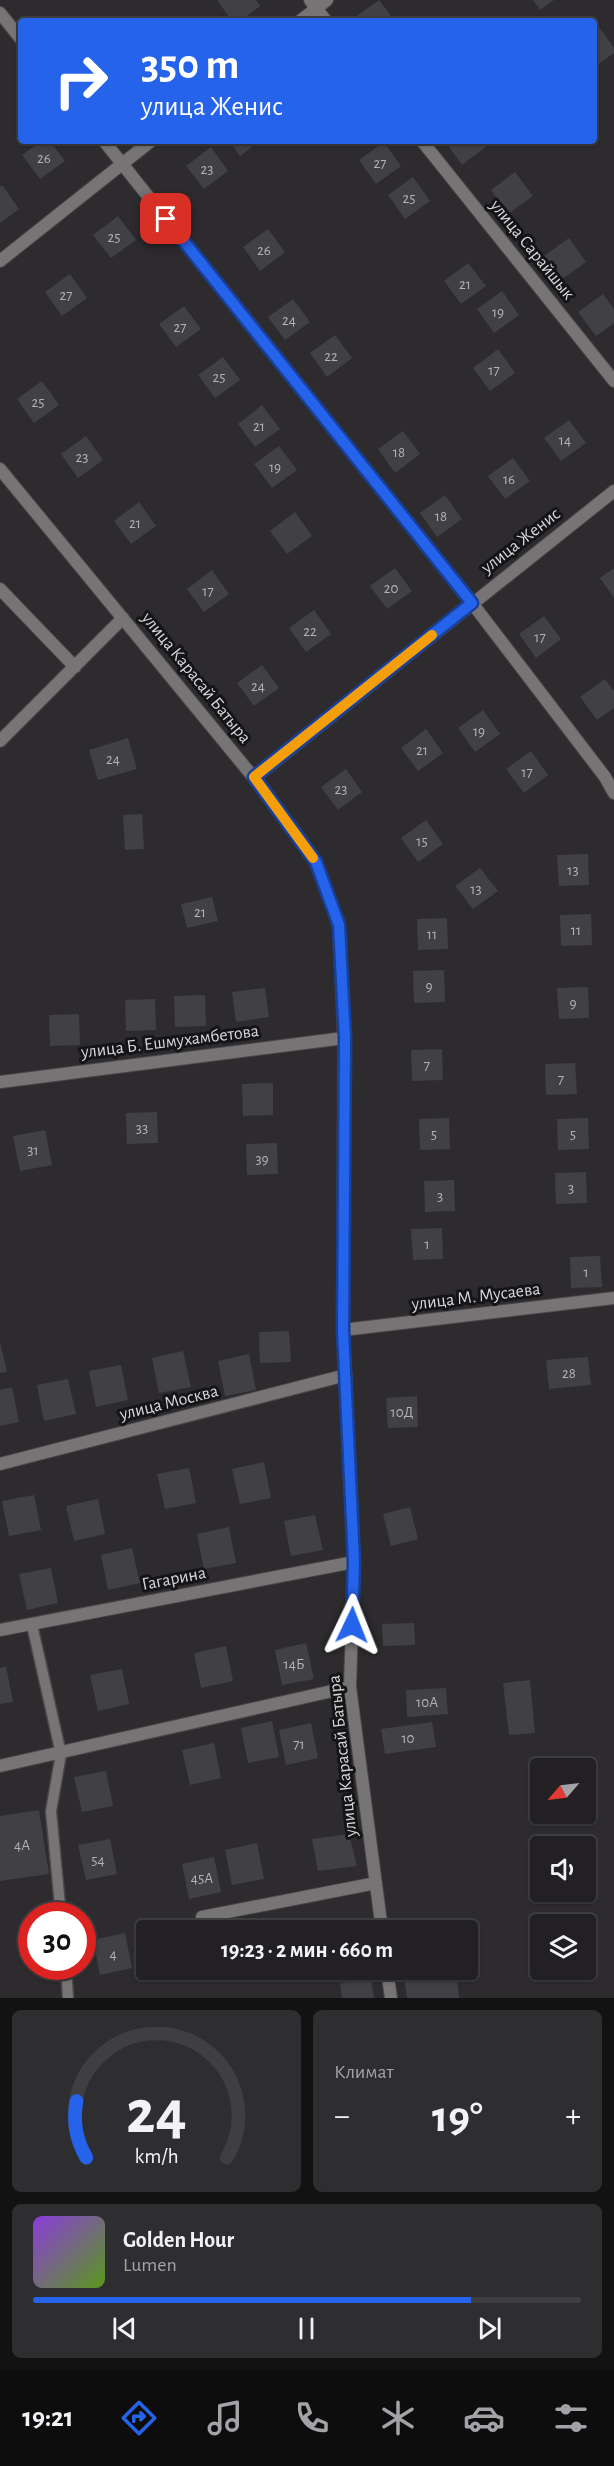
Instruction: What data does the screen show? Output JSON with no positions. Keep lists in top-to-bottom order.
{
  "streets": {
    "street": [
      "улица Сарайшык",
      "улица Женис",
      "улица Карасай Батыра",
      "улица Б. Ешмухамбетова",
      "улица М. Мусаева",
      "улица Москва",
      "Гагарина"
    ]
  },
  "crossings": [
    ["улица Женис", "улица Карасай Батыра"],
    ["улица Карасай Батыра", "улица Б. Ешмухамбетова"],
    ["улица Карасай Батыра", "улица М. Мусаева"],
    ["улица Карасай Батыра", "улица Москва"],
    ["улица Карасай Батыра", "Гагарина"]
  ],
  "house_numbers": [
    "26",
    "27",
    "23",
    "25",
    "25",
    "26",
    "21",
    "27",
    "19",
    "24",
    "27",
    "22",
    "17",
    "25",
    "25",
    "21",
    "14",
    "18",
    "23",
    "19",
    "16",
    "18",
    "21",
    "20",
    "17",
    "22",
    "17",
    "24",
    "19",
    "21",
    "24",
    "17",
    "23",
    "15",
    "13",
    "13",
    "21",
    "11",
    "11",
    "9",
    "9",
    "7",
    "7",
    "33",
    "5",
    "5",
    "31",
    "39",
    "3",
    "3",
    "1",
    "1",
    "28",
    "10Д",
    "14Б",
    "10А",
    "10",
    "71",
    "4А",
    "54",
    "45А",
    "4"
  ],
  "north": "bottom left",
  "page": {
    "turn": ["350 m", "улица Женис"],
    "limit": "30",
    "trip": "19:23 · 2 мин · 660 m",
    "tile": "Климат",
    "heat": ["−", "19°", "+"],
    "song": ["Golden Hour", "Lumen"],
    "tabs": "19:21",
    "gauge": ["24", "km/h"]
  }
}
